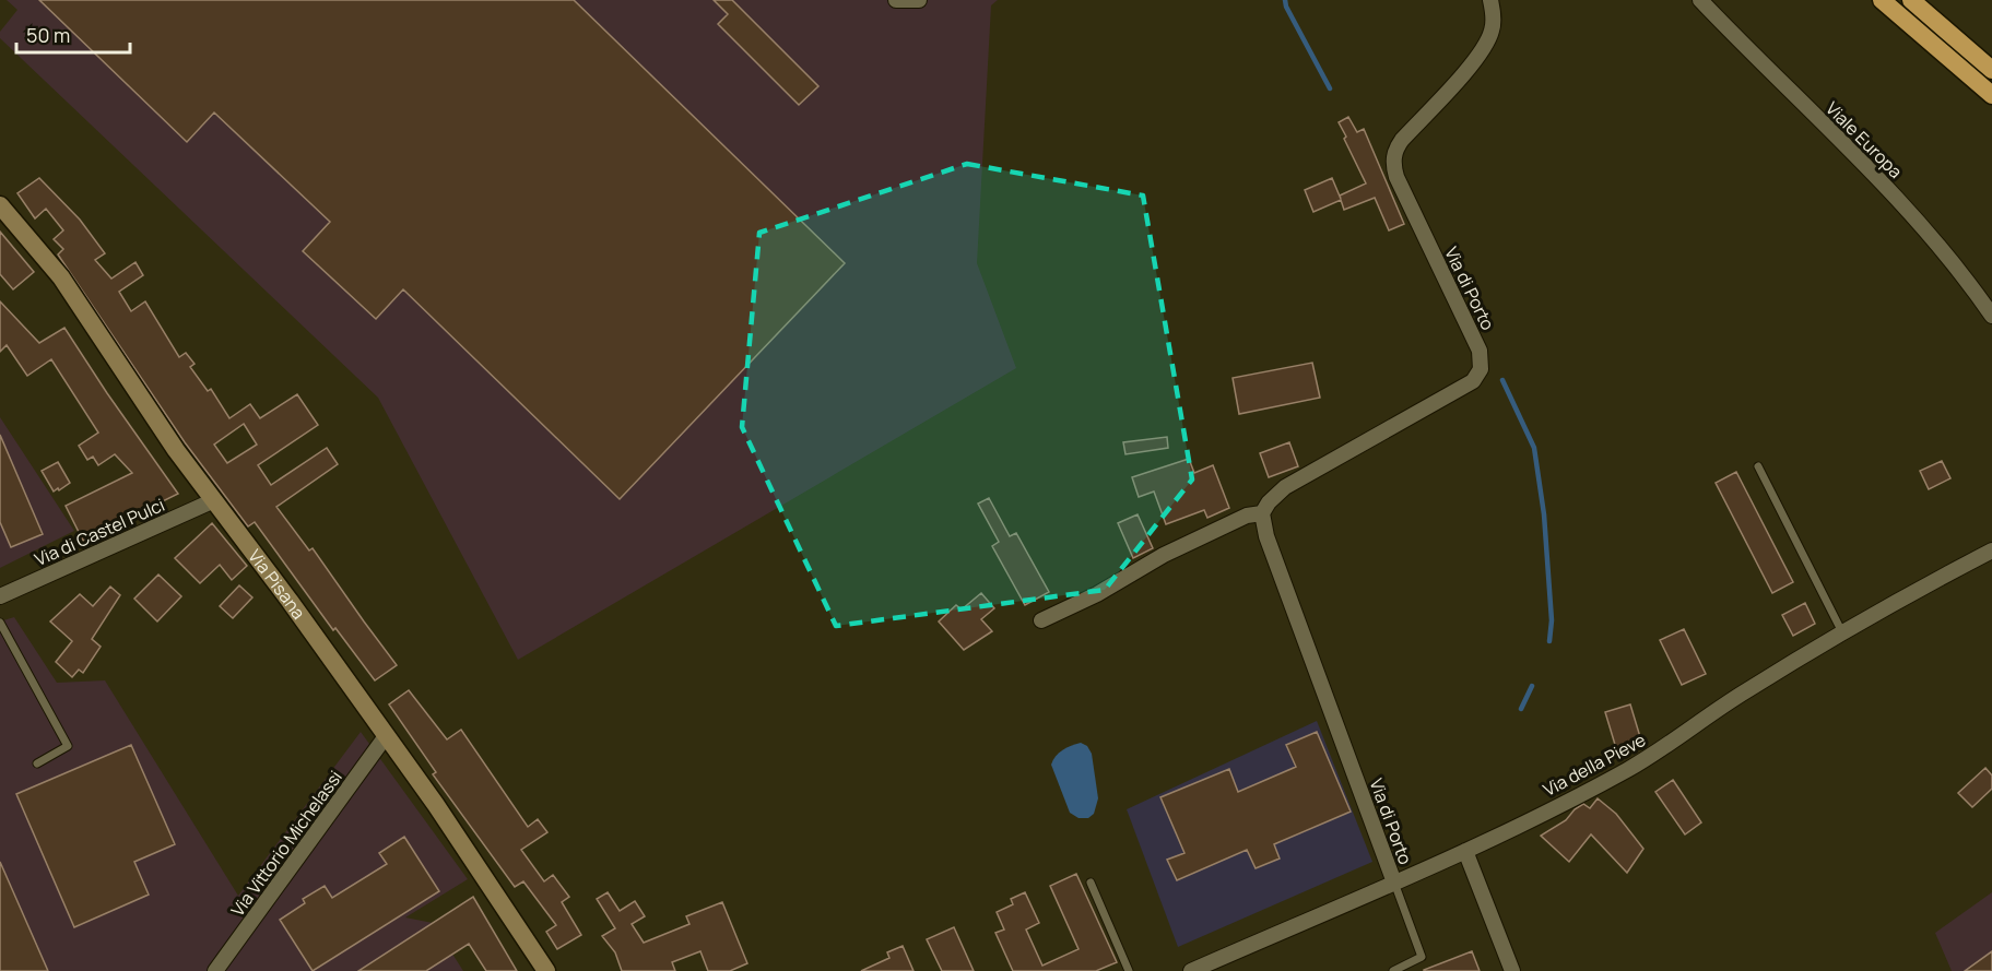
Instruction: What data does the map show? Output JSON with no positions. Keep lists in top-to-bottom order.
{
  "streets": {
    "main road": ["Via Pisana"],
    "street": [
      "Viale Europa",
      "Via di Porto",
      "Via di Castel Pulci",
      "Via della Pieve",
      "Via Vittorio Michelassi"
    ]
  },
  "crossings": [
    ["Via di Porto", "Via della Pieve"],
    ["Via di Castel Pulci", "Via Pisana"],
    ["Via Pisana", "Via Vittorio Michelassi"]
  ],
  "scale_bar": "50 m"
}
